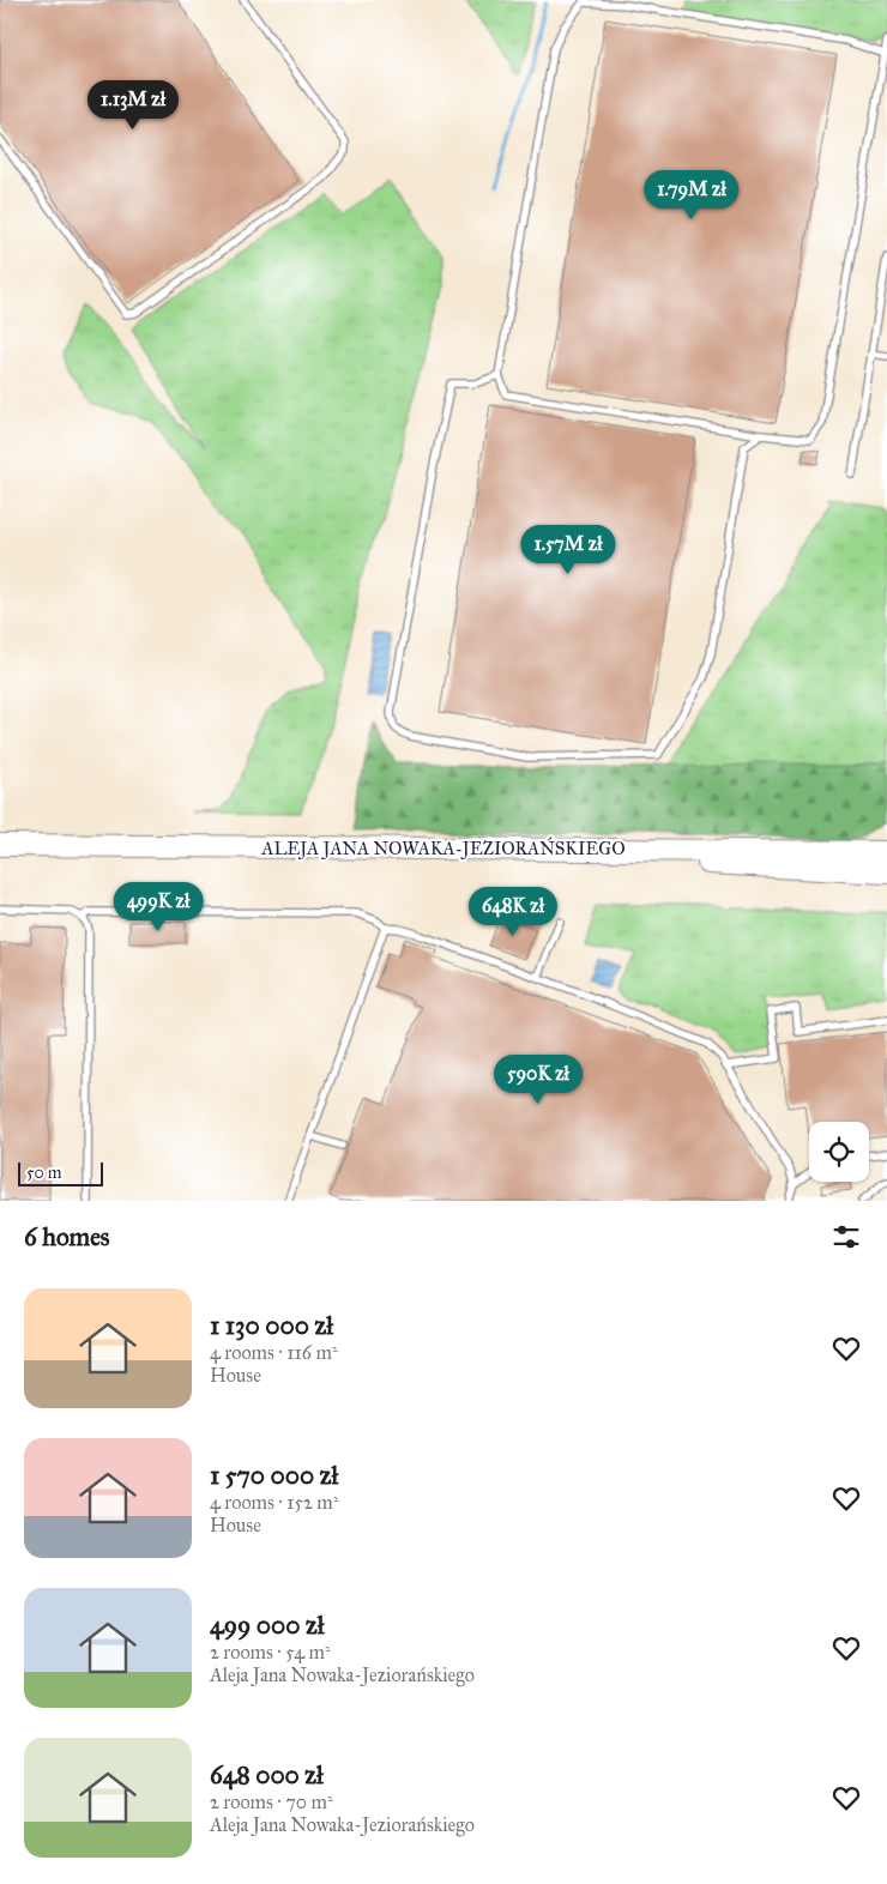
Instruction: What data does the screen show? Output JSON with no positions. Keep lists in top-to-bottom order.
{
  "streets": {
    "main road": ["ALEJA JANA NOWAKA-JEZIORAŃSKIEGO"]
  },
  "scale_bar": "50 m",
  "page": {
    "price": [
      "1.13M zł",
      "1.79M zł",
      "1.57M zł",
      "499K zł",
      "648K zł",
      "590K zł"
    ],
    "scale": "50 m",
    "heading": "6 homes",
    "list": [
      {
        "name": "1 130 000 zł",
        "note": "4 rooms · 116 m² · House"
      },
      {
        "name": "1 570 000 zł",
        "note": "4 rooms · 152 m² · House"
      },
      {
        "name": "499 000 zł",
        "note": "2 rooms · 54 m² · Aleja Jana Nowaka-Jeziorańskiego"
      },
      {
        "name": "648 000 zł",
        "note": "2 rooms · 70 m² · Aleja Jana Nowaka-Jeziorańskiego"
      }
    ]
  }
}
